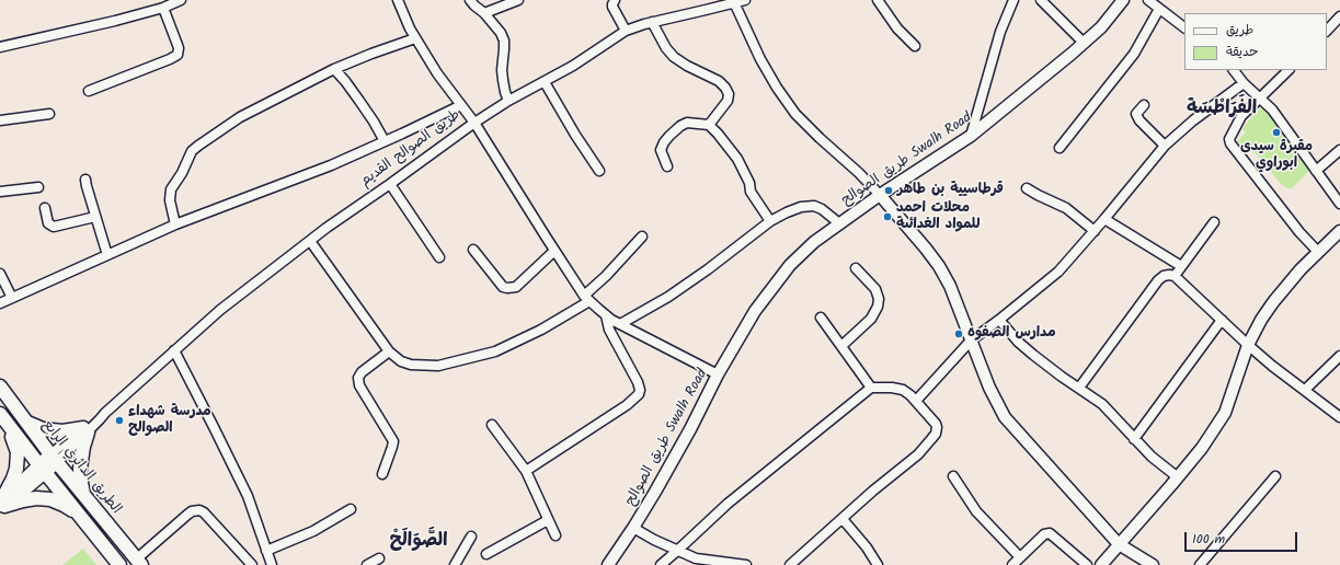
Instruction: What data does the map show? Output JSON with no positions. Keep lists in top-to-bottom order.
{
  "streets": {
    "main road": ["طريق الصوالح القديم", "الطريق الدائري الرابع"],
    "street": ["طريق الصوالح Swalh Road"]
  },
  "crossings": [
    ["طريق الصوالح القديم", "طريق الصوالح Swalh Road"],
    ["طريق الصوالح القديم", "الطريق الدائري الرابع"]
  ],
  "districts": ["الفَرَاطْسَة", "الصَّوَالَحْ"],
  "places": [
    "مقبرة سيدى ابوراوي",
    "قرطاسيية بن طاهر",
    "محلات احمد للمواد الغدائىة",
    "مدارس الصفوه",
    "مدرسة شهداء الصوالح"
  ],
  "legend": ["طريق", "حديقة"],
  "scale_bar": "100 m"
}
